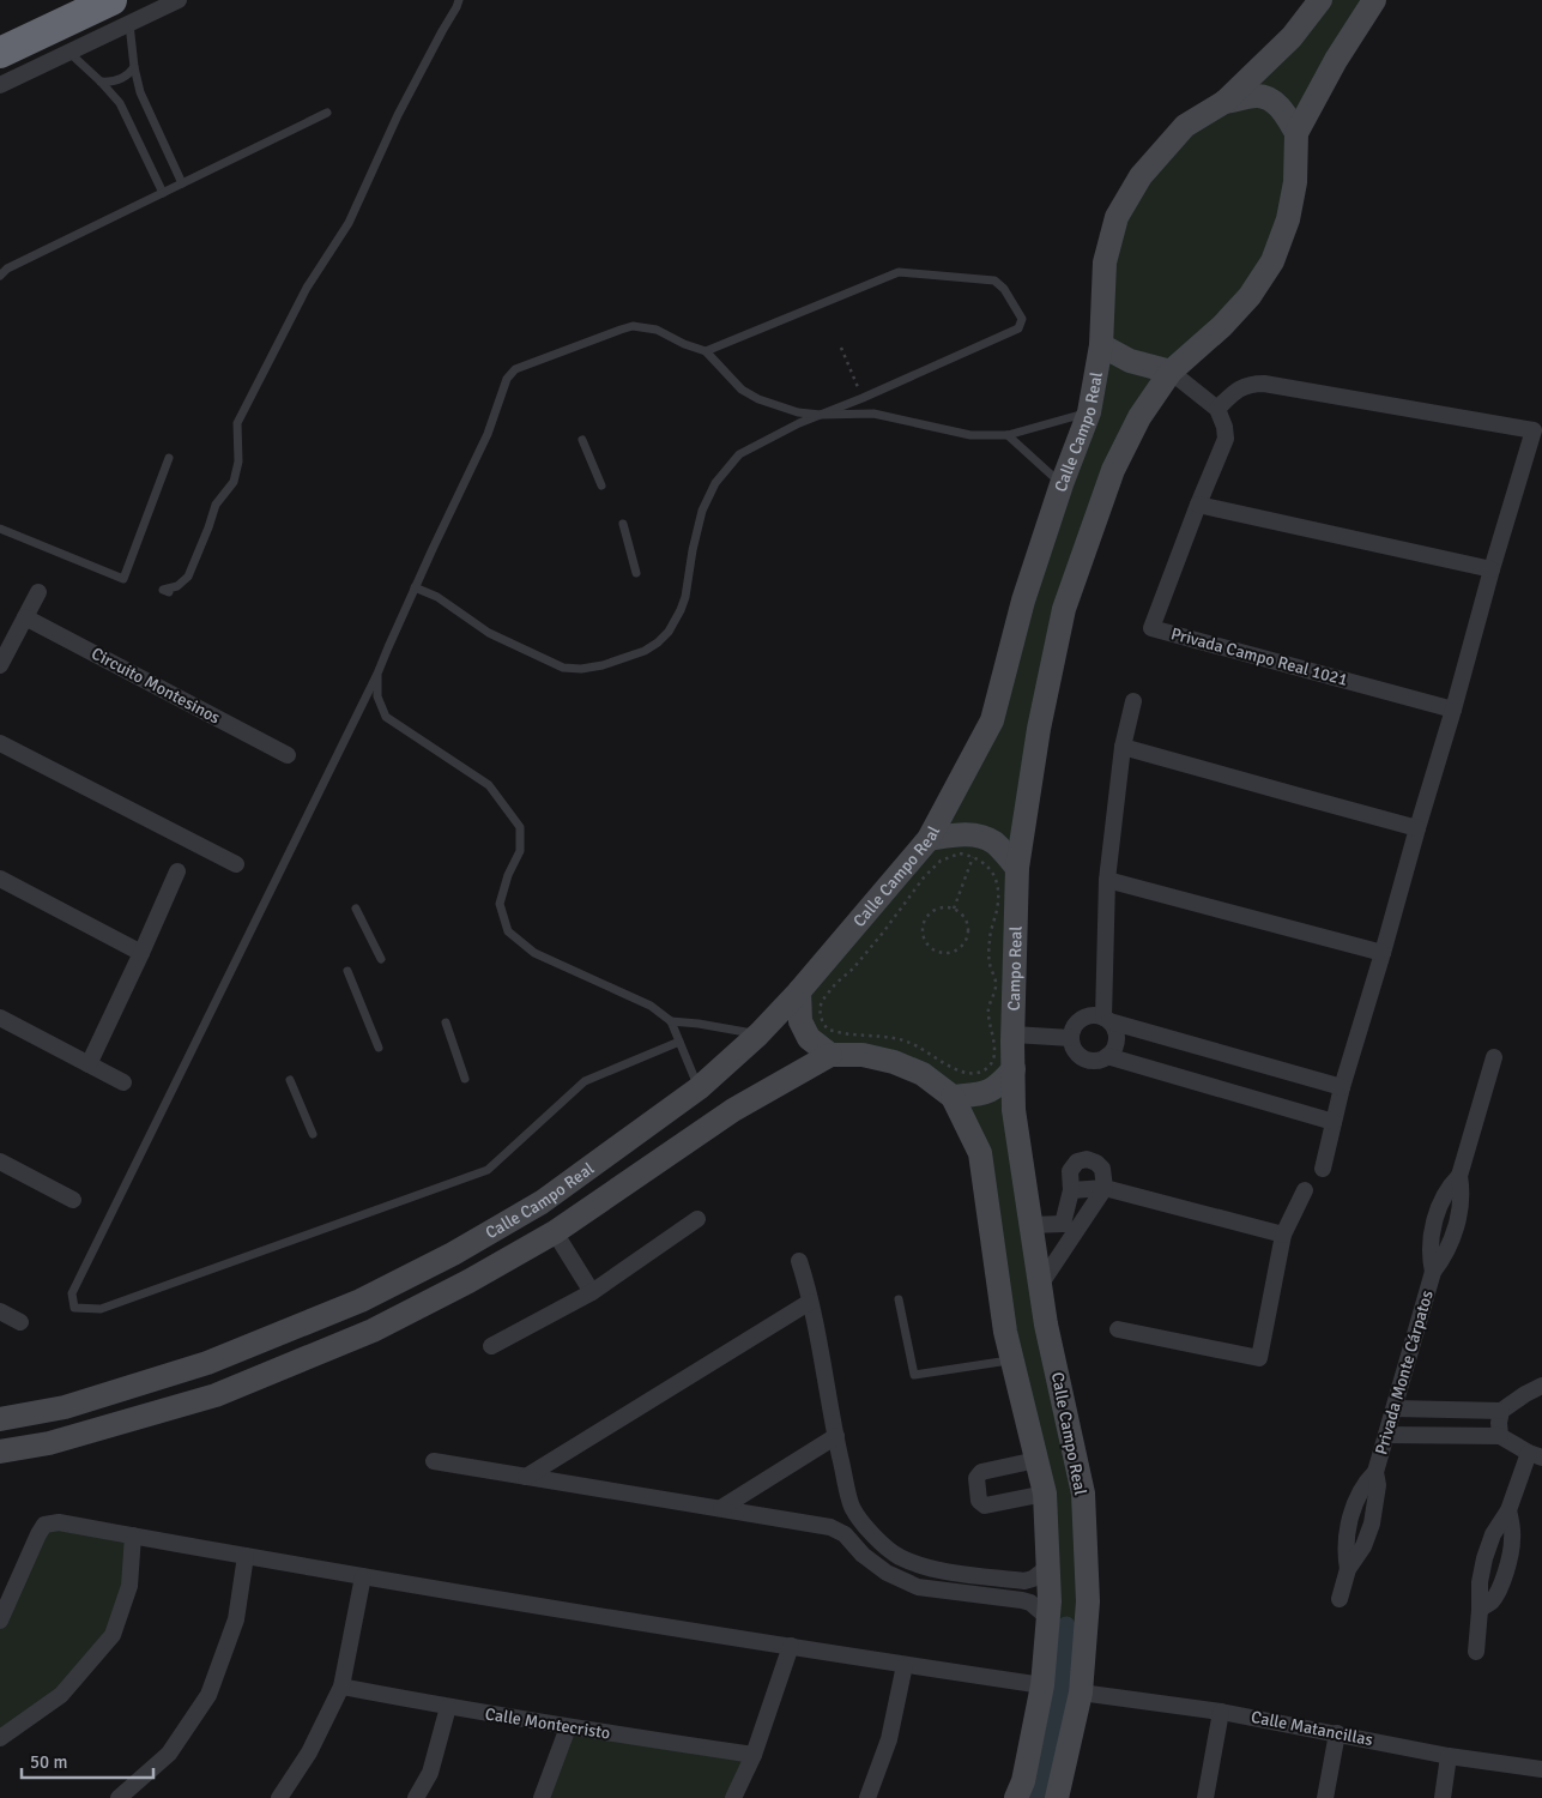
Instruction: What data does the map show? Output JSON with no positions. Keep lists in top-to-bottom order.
{
  "streets": {
    "street": [
      "Calle Campo Real",
      "Privada Campo Real 1021",
      "Circuito Montesinos",
      "Campo Real",
      "Privada Monte Cárpatos",
      "Calle Montecristo",
      "Calle Matancillas"
    ]
  },
  "crossings": [
    ["Calle Campo Real", "Campo Real"],
    ["Calle Campo Real", "Calle Matancillas"]
  ],
  "scale_bar": "50 m"
}
